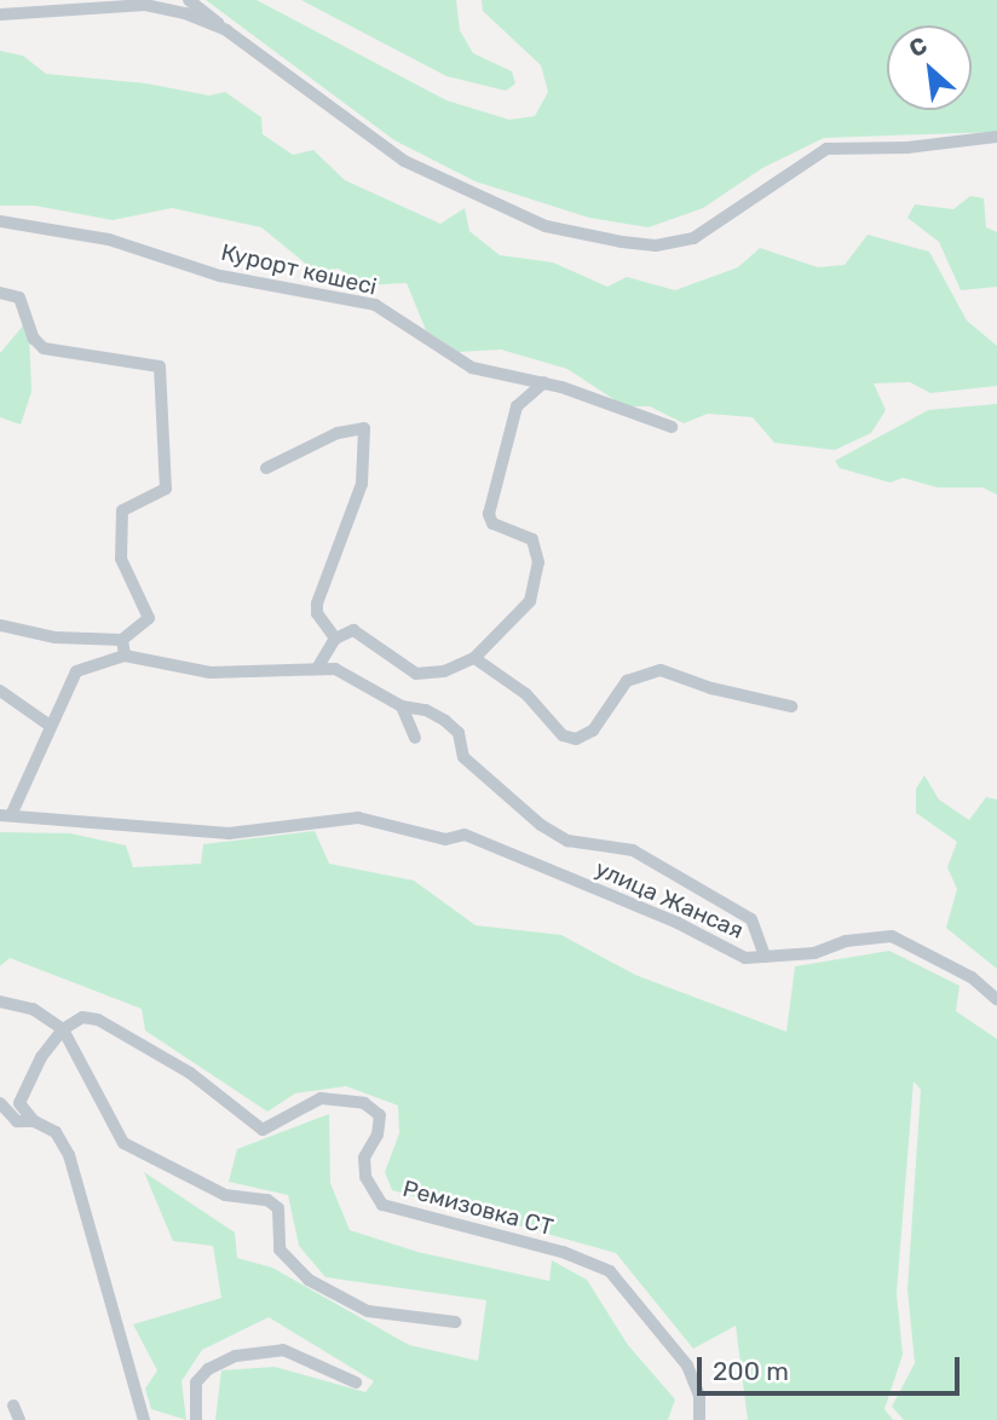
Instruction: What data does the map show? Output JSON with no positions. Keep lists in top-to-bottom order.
{
  "streets": {
    "street": ["Курорт көшесі", "улица Жансая", "Ремизовка СТ"]
  },
  "scale_bar": "200 m",
  "north": "top left"
}
